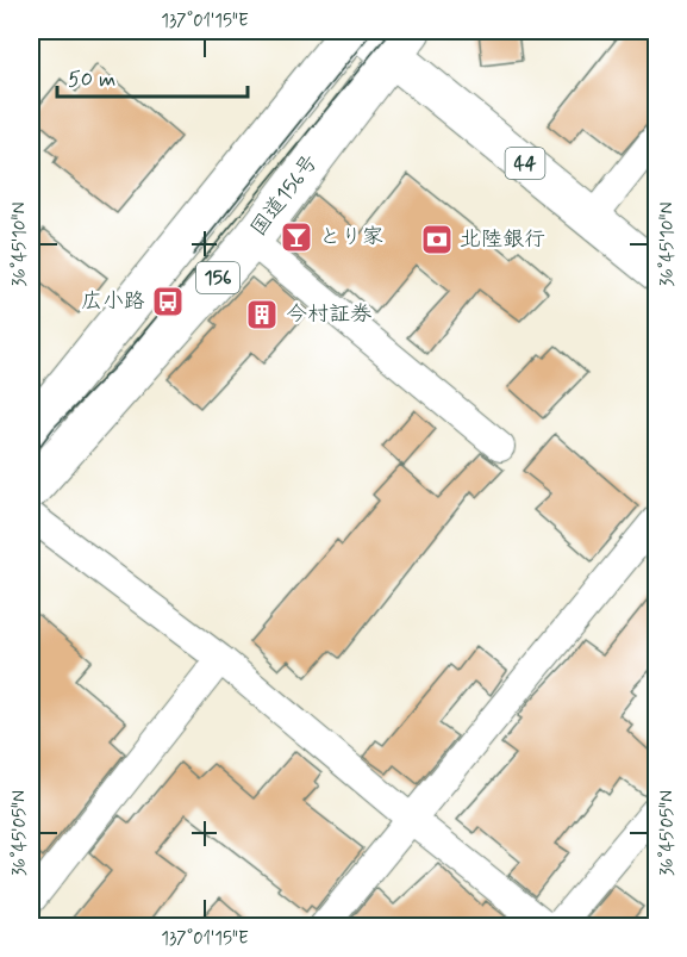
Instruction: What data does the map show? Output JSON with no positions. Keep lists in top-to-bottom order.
{
  "streets": {
    "main road": ["44", "国道156号", "156"]
  },
  "crossings": [
    ["44", "国道156号"]
  ],
  "places": {
    "bar": ["とり家"],
    "bank": ["北陸銀行"],
    "bus stop": ["広小路"],
    "building": ["今村証券"]
  },
  "scale_bar": "50 m",
  "coordinates": ["137°01'15\"E", "36°45'10\"N", "36°45'05\"N"]
}
